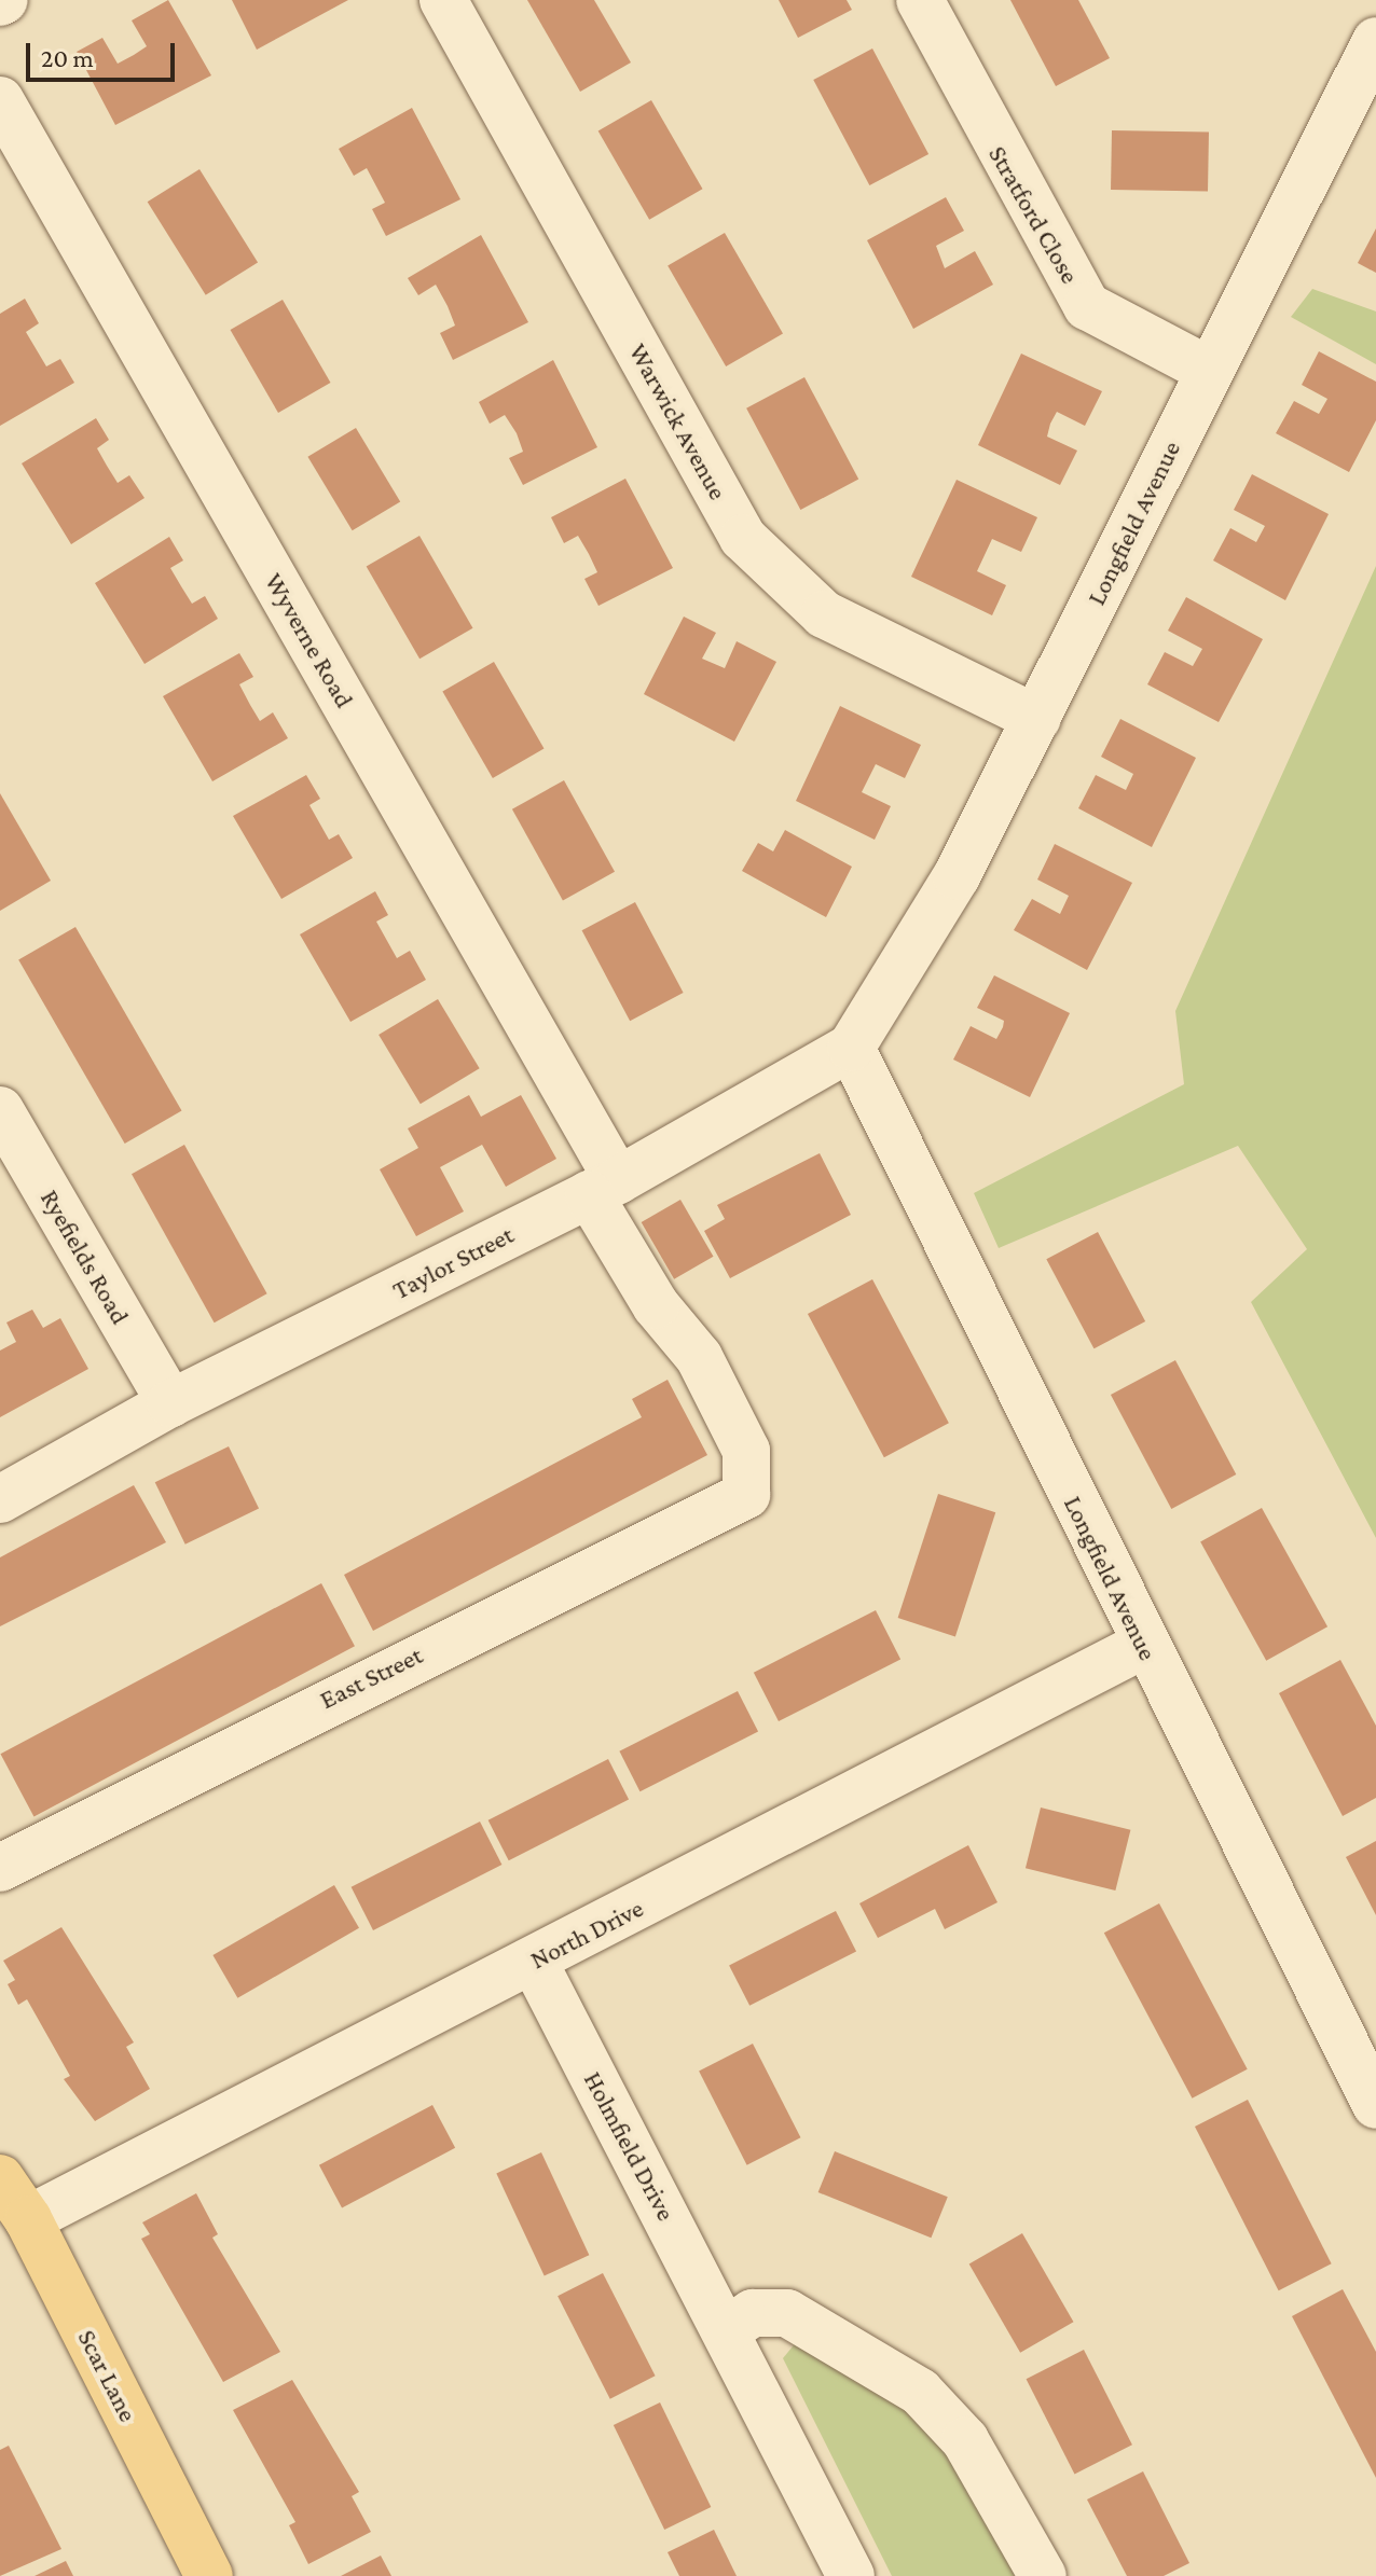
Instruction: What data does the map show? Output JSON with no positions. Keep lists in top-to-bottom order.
{
  "streets": {
    "main road": ["Scar Lane"],
    "street": [
      "Stratford Close",
      "Warwick Avenue",
      "Longfield Avenue",
      "Wyverne Road",
      "Ryefields Road",
      "Taylor Street",
      "East Street",
      "North Drive",
      "Holmfield Drive"
    ]
  },
  "crossings": [
    ["Stratford Close", "Longfield Avenue"],
    ["Warwick Avenue", "Longfield Avenue"],
    ["Longfield Avenue", "Taylor Street"],
    ["Longfield Avenue", "North Drive"],
    ["Wyverne Road", "Taylor Street"],
    ["Wyverne Road", "East Street"],
    ["Ryefields Road", "Taylor Street"],
    ["North Drive", "Holmfield Drive"],
    ["North Drive", "Scar Lane"]
  ],
  "scale_bar": "20 m"
}
